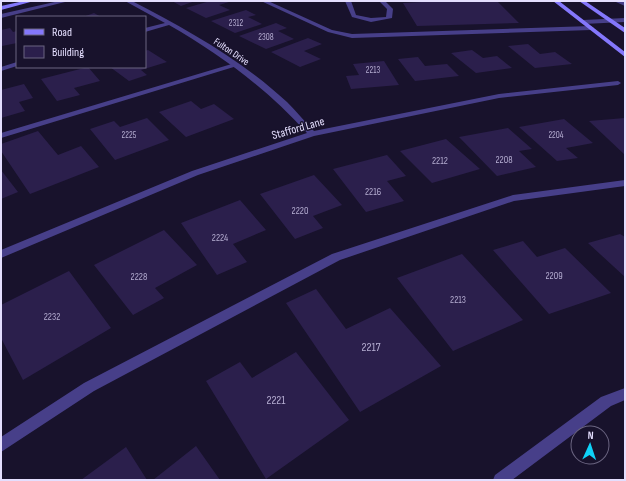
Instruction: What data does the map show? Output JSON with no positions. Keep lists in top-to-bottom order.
{
  "streets": {
    "street": ["Fulton Drive", "Stafford Lane"]
  },
  "crossings": [
    ["Fulton Drive", "Stafford Lane"]
  ],
  "house_numbers": [
    "2312",
    "2308",
    "2213",
    "2225",
    "2204",
    "2208",
    "2212",
    "2216",
    "2220",
    "2224",
    "2209",
    "2228",
    "2213",
    "2232",
    "2217",
    "2221"
  ],
  "legend": ["Road", "Building"],
  "north": "top"
}
